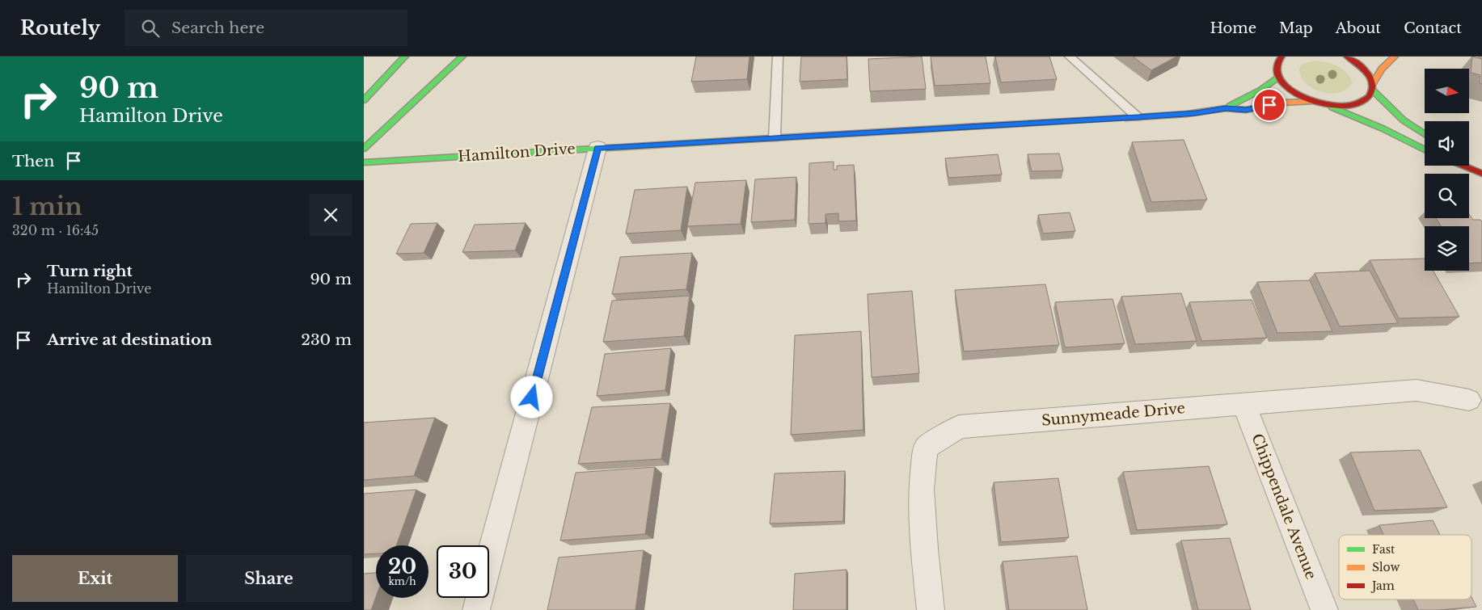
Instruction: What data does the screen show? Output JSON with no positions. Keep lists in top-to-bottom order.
{
  "streets": {
    "main road": ["Hamilton Drive"],
    "street": ["Sunnymeade Drive", "Chippendale Avenue"]
  },
  "crossings": [
    ["Sunnymeade Drive", "Chippendale Avenue"]
  ],
  "legend": ["Fast", "Slow", "Jam"],
  "north": "right",
  "page": {
    "header": "Routely",
    "search": "Search here",
    "nav": [
      "Home",
      "Map",
      "About",
      "Contact"
    ],
    "turn": ["90 m", "Hamilton Drive"],
    "then": "Then",
    "heading": ["1 min", "320 m · 16:45"],
    "list": [
      {
        "name": "Turn right",
        "note": "Hamilton Drive",
        "value": "90 m"
      },
      {
        "name": "Arrive at destination",
        "value": "230 m"
      }
    ],
    "speed": "20 km/h",
    "limit": "30",
    "buttons": ["Exit", "Share"]
  }
}
